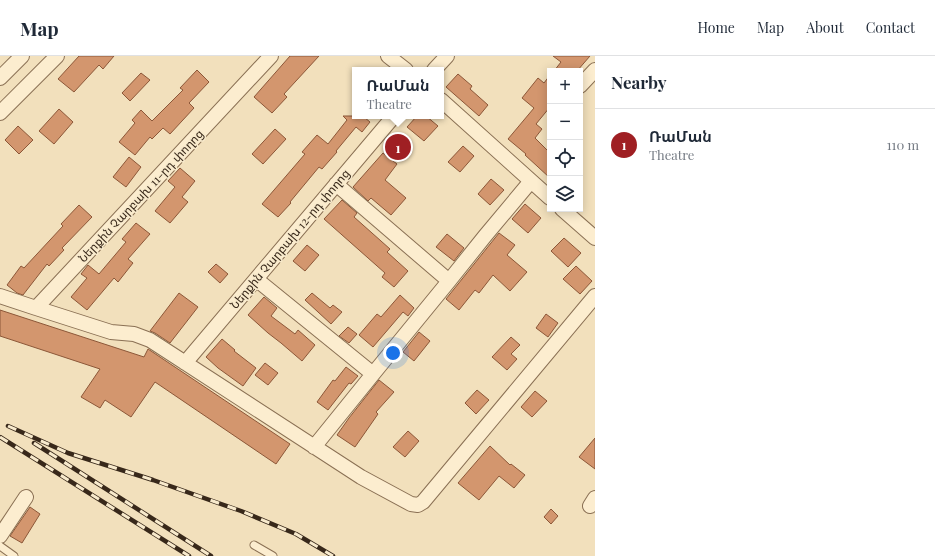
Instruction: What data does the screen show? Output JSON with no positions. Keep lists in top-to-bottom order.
{
  "streets": {
    "street": ["Ներքին Չարբախ 11-րդ փողոց", "Ներքին Չարբախ 12-րդ փողոց"]
  },
  "page": {
    "header": "Map",
    "nav": [
      "Home",
      "Map",
      "About",
      "Contact"
    ],
    "heading": "Nearby",
    "popup": ["ՌաՄան", "Theatre"],
    "map_buttons": ["+", "−"],
    "list": [
      {
        "mark": "1",
        "name": "ՌաՄան",
        "note": "Theatre",
        "value": "110 m"
      }
    ],
    "pins": "1"
  }
}
